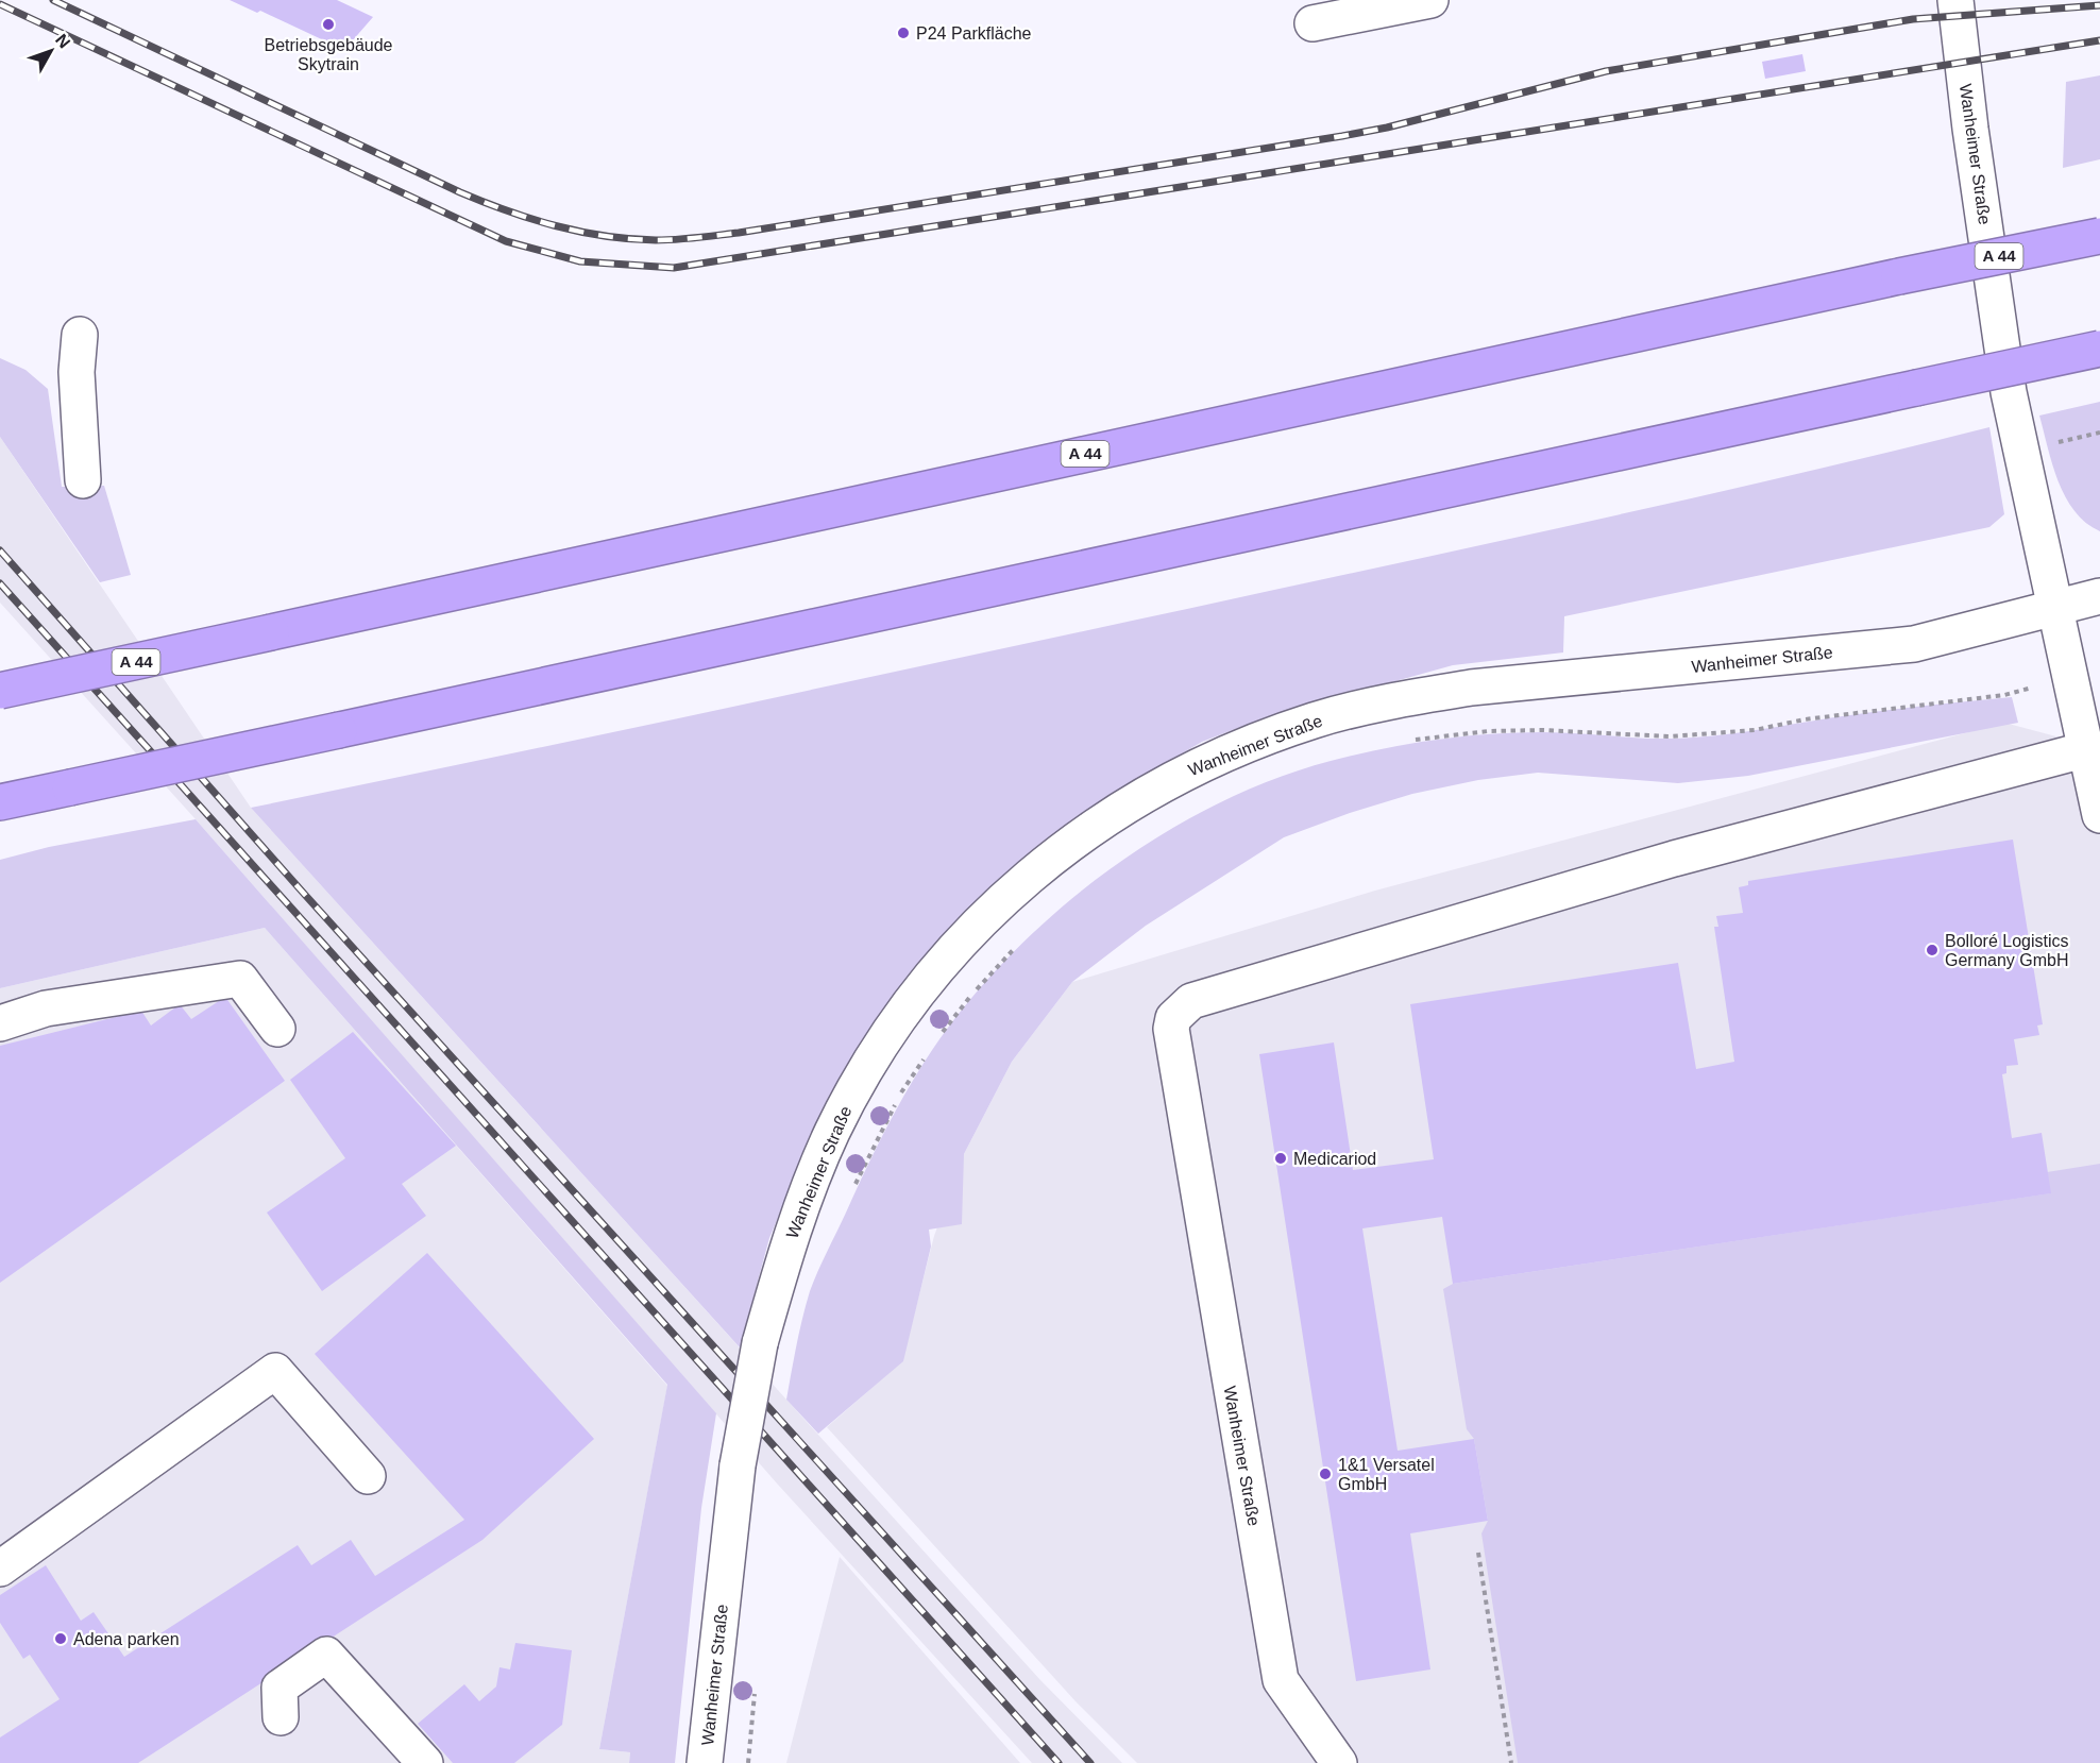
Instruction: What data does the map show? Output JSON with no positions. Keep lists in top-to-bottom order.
{
  "streets": {
    "highway": ["A 44"],
    "street": ["Wanheimer Straße"]
  },
  "places": [
    "Betriebsgebäude Skytrain",
    "P24 Parkfläche",
    "Bolloré Logistics Germany GmbH",
    "Medicariod",
    "1&1 Versatel GmbH",
    "Adena parken"
  ],
  "north": "top right"
}
